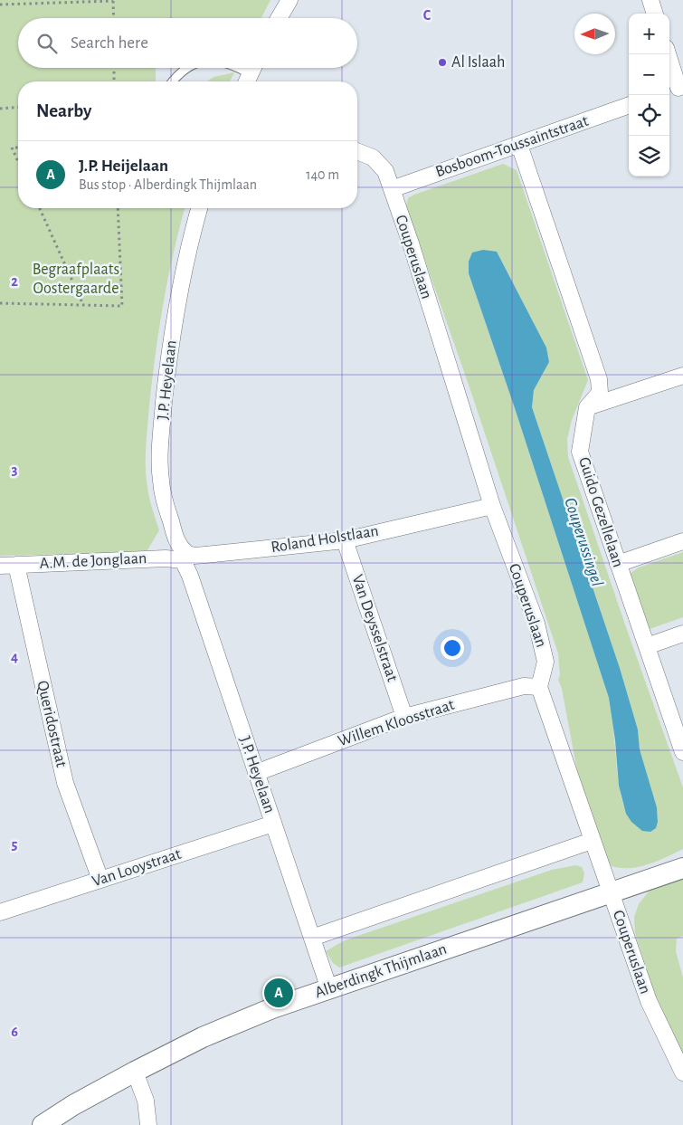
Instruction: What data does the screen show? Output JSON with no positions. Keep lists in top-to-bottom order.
{
  "streets": {
    "street": [
      "Bosboom-Toussaintstraat",
      "Couperuslaan",
      "J.P. Heyelaan",
      "Guido Gezellelaan",
      "Roland Holstlaan",
      "A.M. de Jonglaan",
      "Van Deysselstraat",
      "Willem Kloosstraat",
      "Queridostraat",
      "Van Looystraat",
      "Alberdingk Thijmlaan"
    ]
  },
  "crossings": [
    ["Bosboom-Toussaintstraat", "Couperuslaan"],
    ["Bosboom-Toussaintstraat", "Guido Gezellelaan"],
    ["Couperuslaan", "Roland Holstlaan"],
    ["Couperuslaan", "Willem Kloosstraat"],
    ["Couperuslaan", "Alberdingk Thijmlaan"],
    ["J.P. Heyelaan", "Roland Holstlaan"],
    ["J.P. Heyelaan", "A.M. de Jonglaan"],
    ["J.P. Heyelaan", "Willem Kloosstraat"],
    ["J.P. Heyelaan", "Van Looystraat"],
    ["J.P. Heyelaan", "Alberdingk Thijmlaan"],
    ["Roland Holstlaan", "A.M. de Jonglaan"],
    ["Roland Holstlaan", "Van Deysselstraat"],
    ["A.M. de Jonglaan", "Queridostraat"],
    ["Van Deysselstraat", "Willem Kloosstraat"],
    ["Queridostraat", "Van Looystraat"]
  ],
  "water": ["Couperussingel"],
  "parks": ["Begraafplaats Oostergaarde"],
  "places": ["Al Islaah"],
  "north": "left",
  "page": {
    "map_buttons": ["+", "−"],
    "search": "Search here",
    "heading": "Nearby",
    "list": [
      {
        "mark": "A",
        "name": "J.P. Heijelaan",
        "note": "Bus stop · Alberdingk Thijmlaan",
        "value": "140 m"
      }
    ],
    "pins": "A"
  },
  "grid": {
    "columns": ["C"],
    "rows": [
      "2",
      "3",
      "4",
      "5",
      "6"
    ]
  }
}
